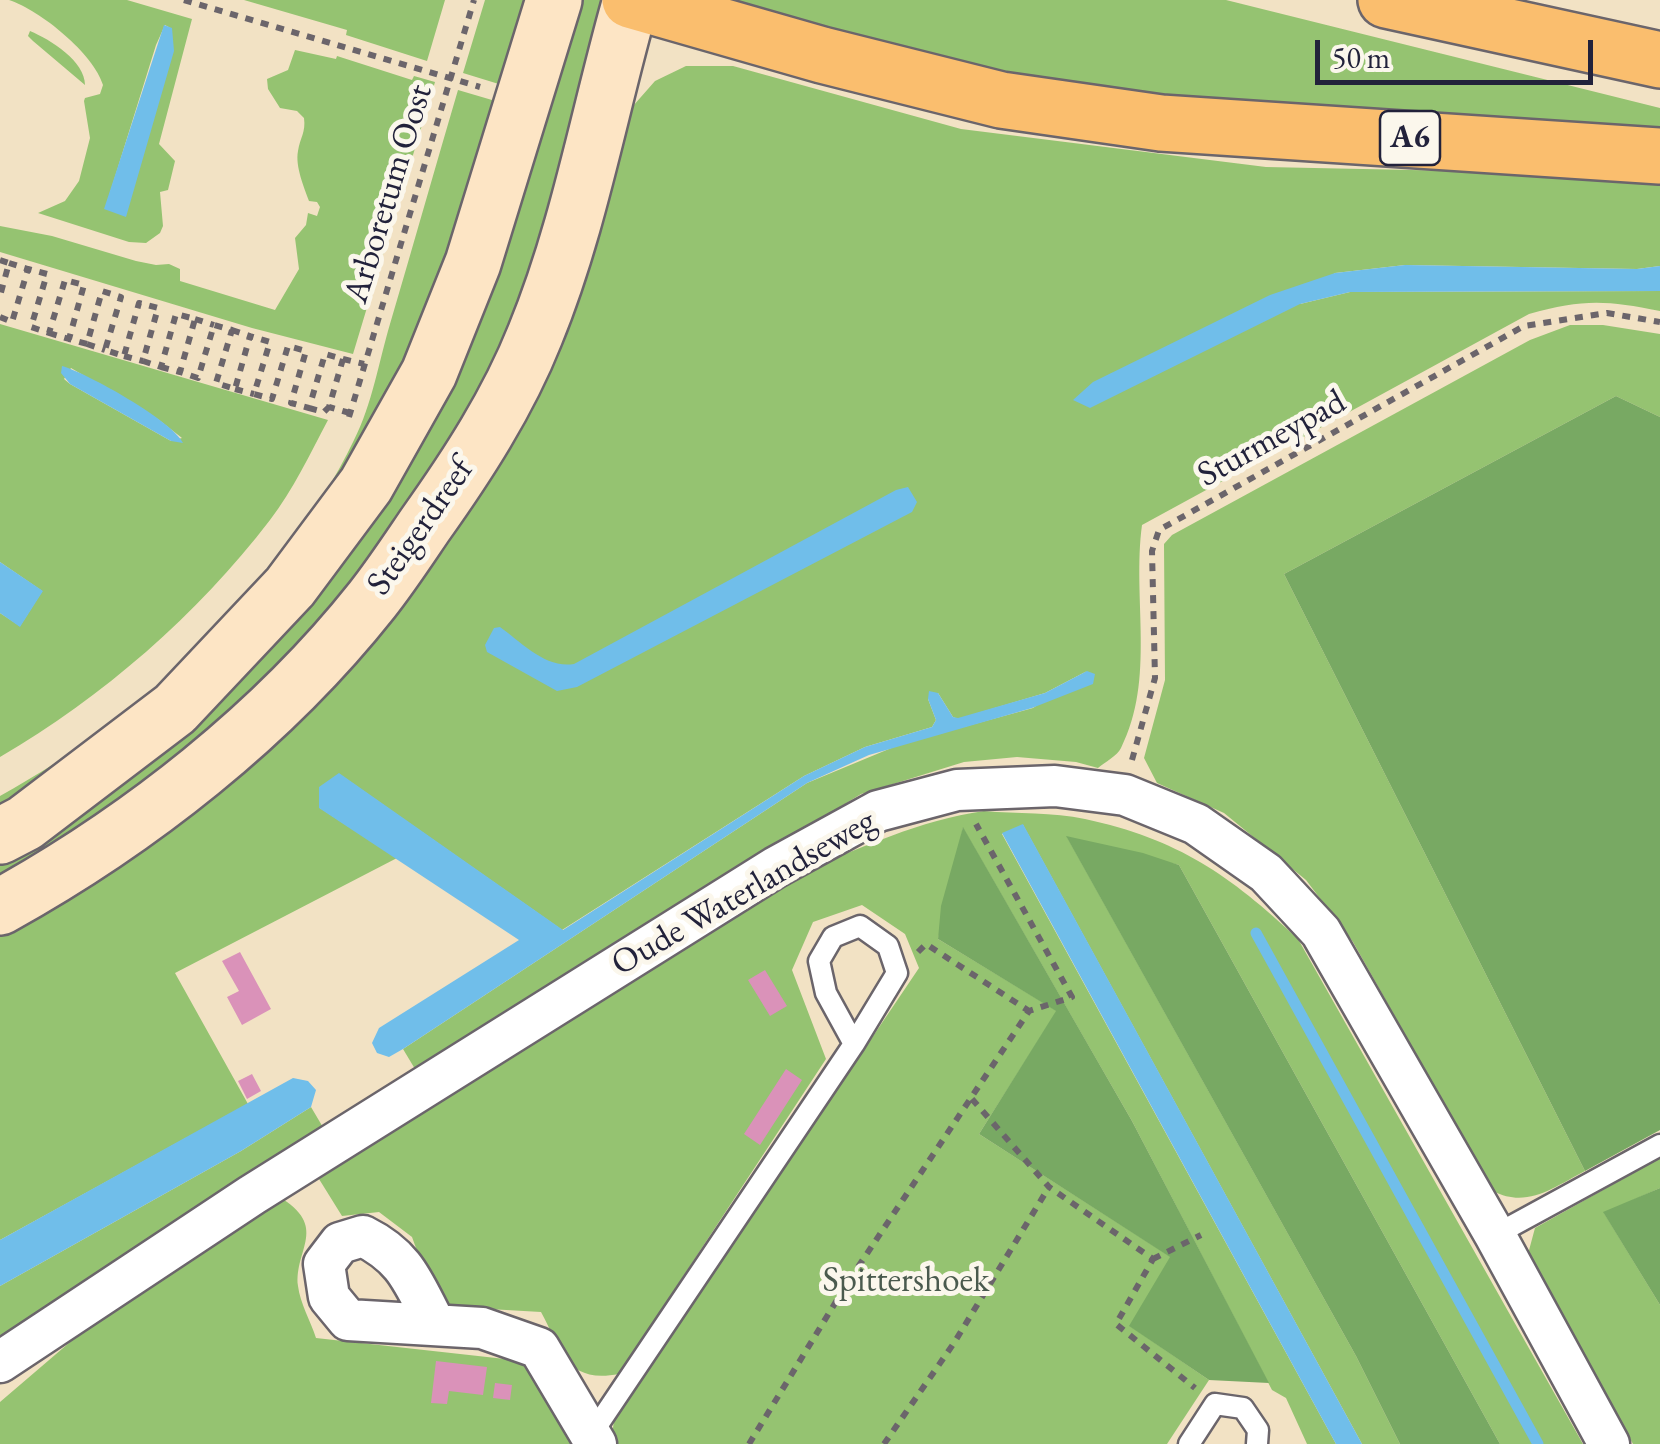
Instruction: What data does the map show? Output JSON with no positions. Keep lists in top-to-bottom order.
{
  "streets": {
    "highway": ["A6"],
    "main road": ["Steigerdreef"],
    "street": ["Oude Waterlandseweg"],
    "path": ["Arboretum Oost", "Sturmeypad"]
  },
  "crossings": [
    ["A6", "Steigerdreef"],
    ["Sturmeypad", "Oude Waterlandseweg"]
  ],
  "parks": ["Spittershoek"],
  "scale_bar": "50 m"
}
